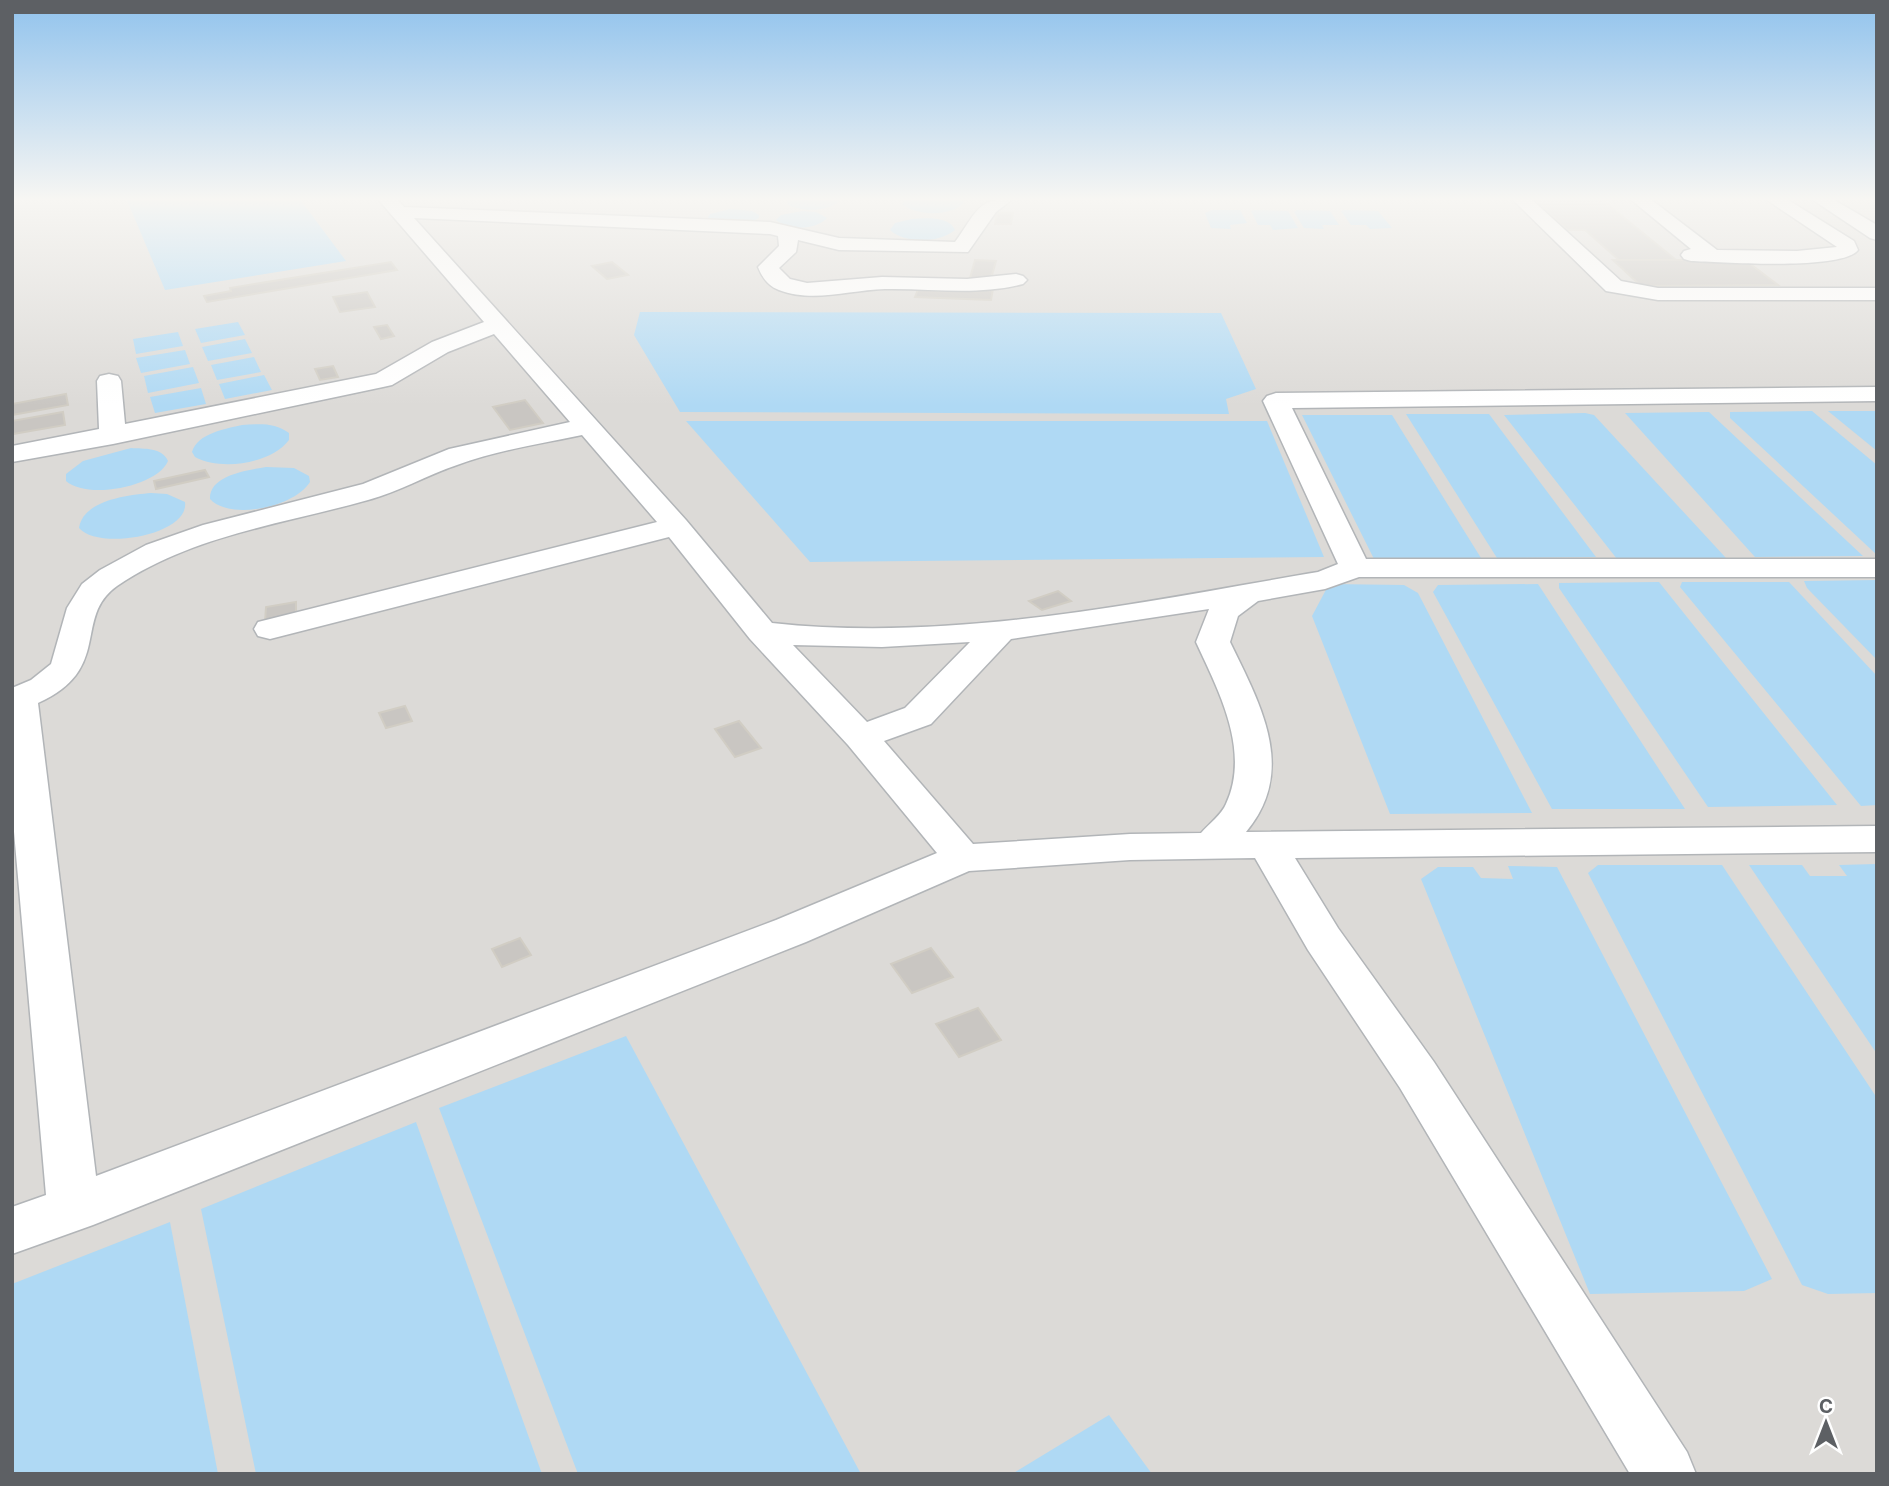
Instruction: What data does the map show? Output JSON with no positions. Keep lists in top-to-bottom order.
{
  "north": "top"
}
